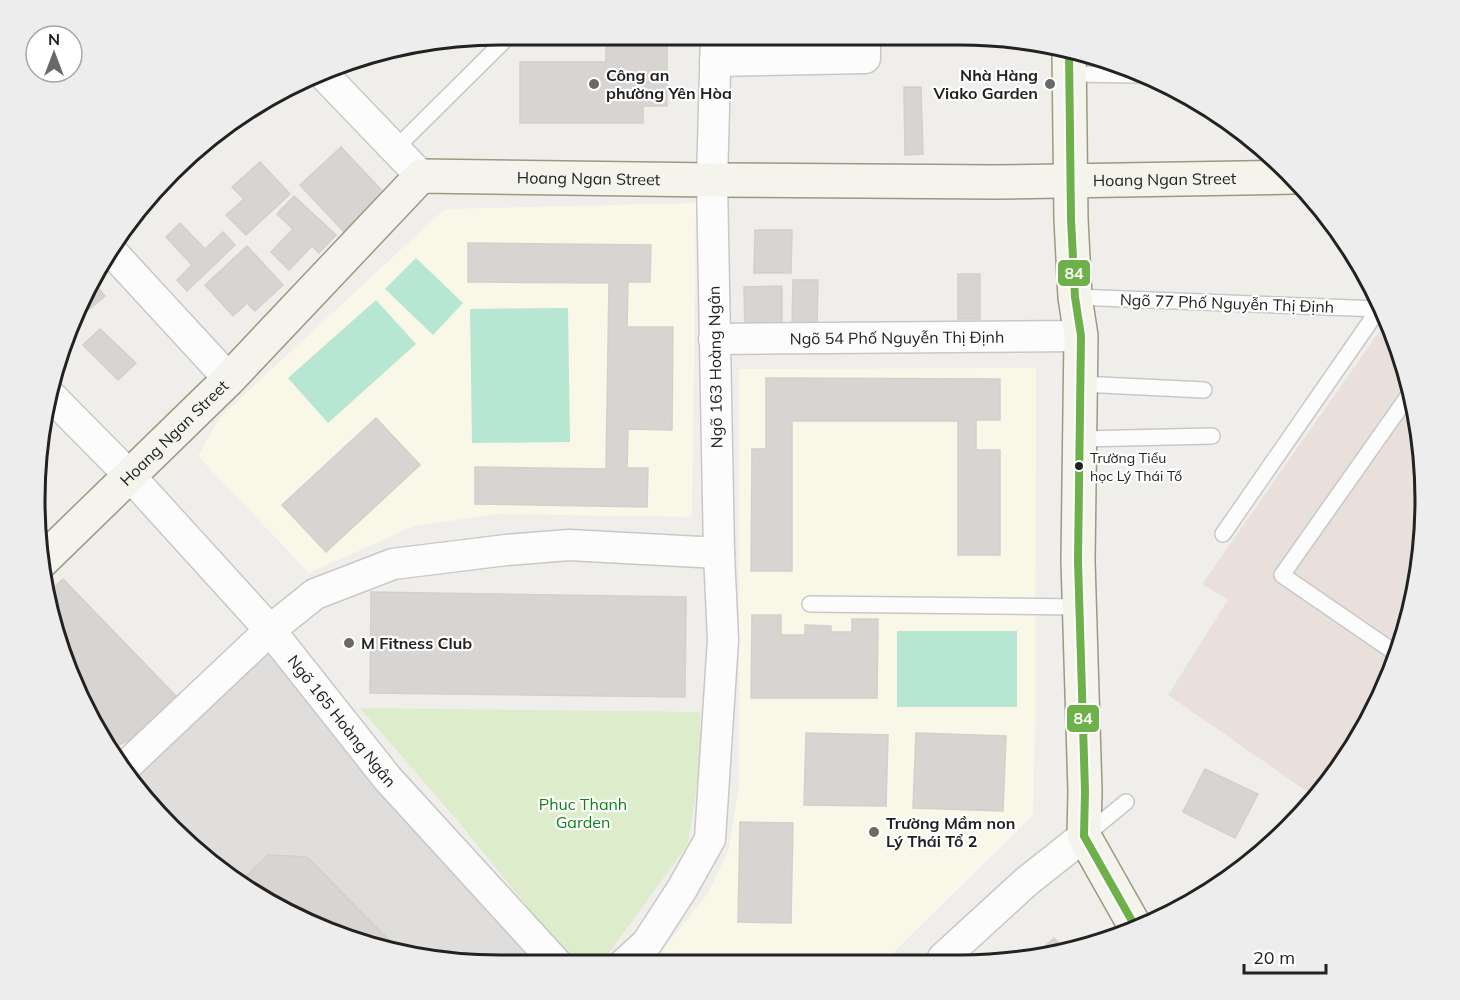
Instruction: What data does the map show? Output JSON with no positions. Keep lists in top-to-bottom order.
{
  "streets": {
    "street": [
      "Hoang Ngan Street",
      "Ngõ 54 Phố Nguyễn Thị Định",
      "Ngõ 163 Hoàng Ngân",
      "Ngõ 165 Hoàng Ngân"
    ],
    "lane": ["Ngõ 77 Phố Nguyễn Thị Định"]
  },
  "crossings": [
    ["Hoang Ngan Street", "Ngõ 163 Hoàng Ngân"],
    ["Hoang Ngan Street", "Ngõ 165 Hoàng Ngân"],
    ["Ngõ 54 Phố Nguyễn Thị Định", "Ngõ 163 Hoàng Ngân"]
  ],
  "parks": ["Phuc Thanh Garden"],
  "places": [
    "Công an phường Yên Hòa",
    "Nhà Hàng Viako Garden",
    "Trường Tiểu học Lý Thái Tổ",
    "M Fitness Club",
    "Trường Mầm non Lý Thái Tổ 2"
  ],
  "lines": ["transit line 84"],
  "scale_bar": "20 m",
  "north": "top"
}
